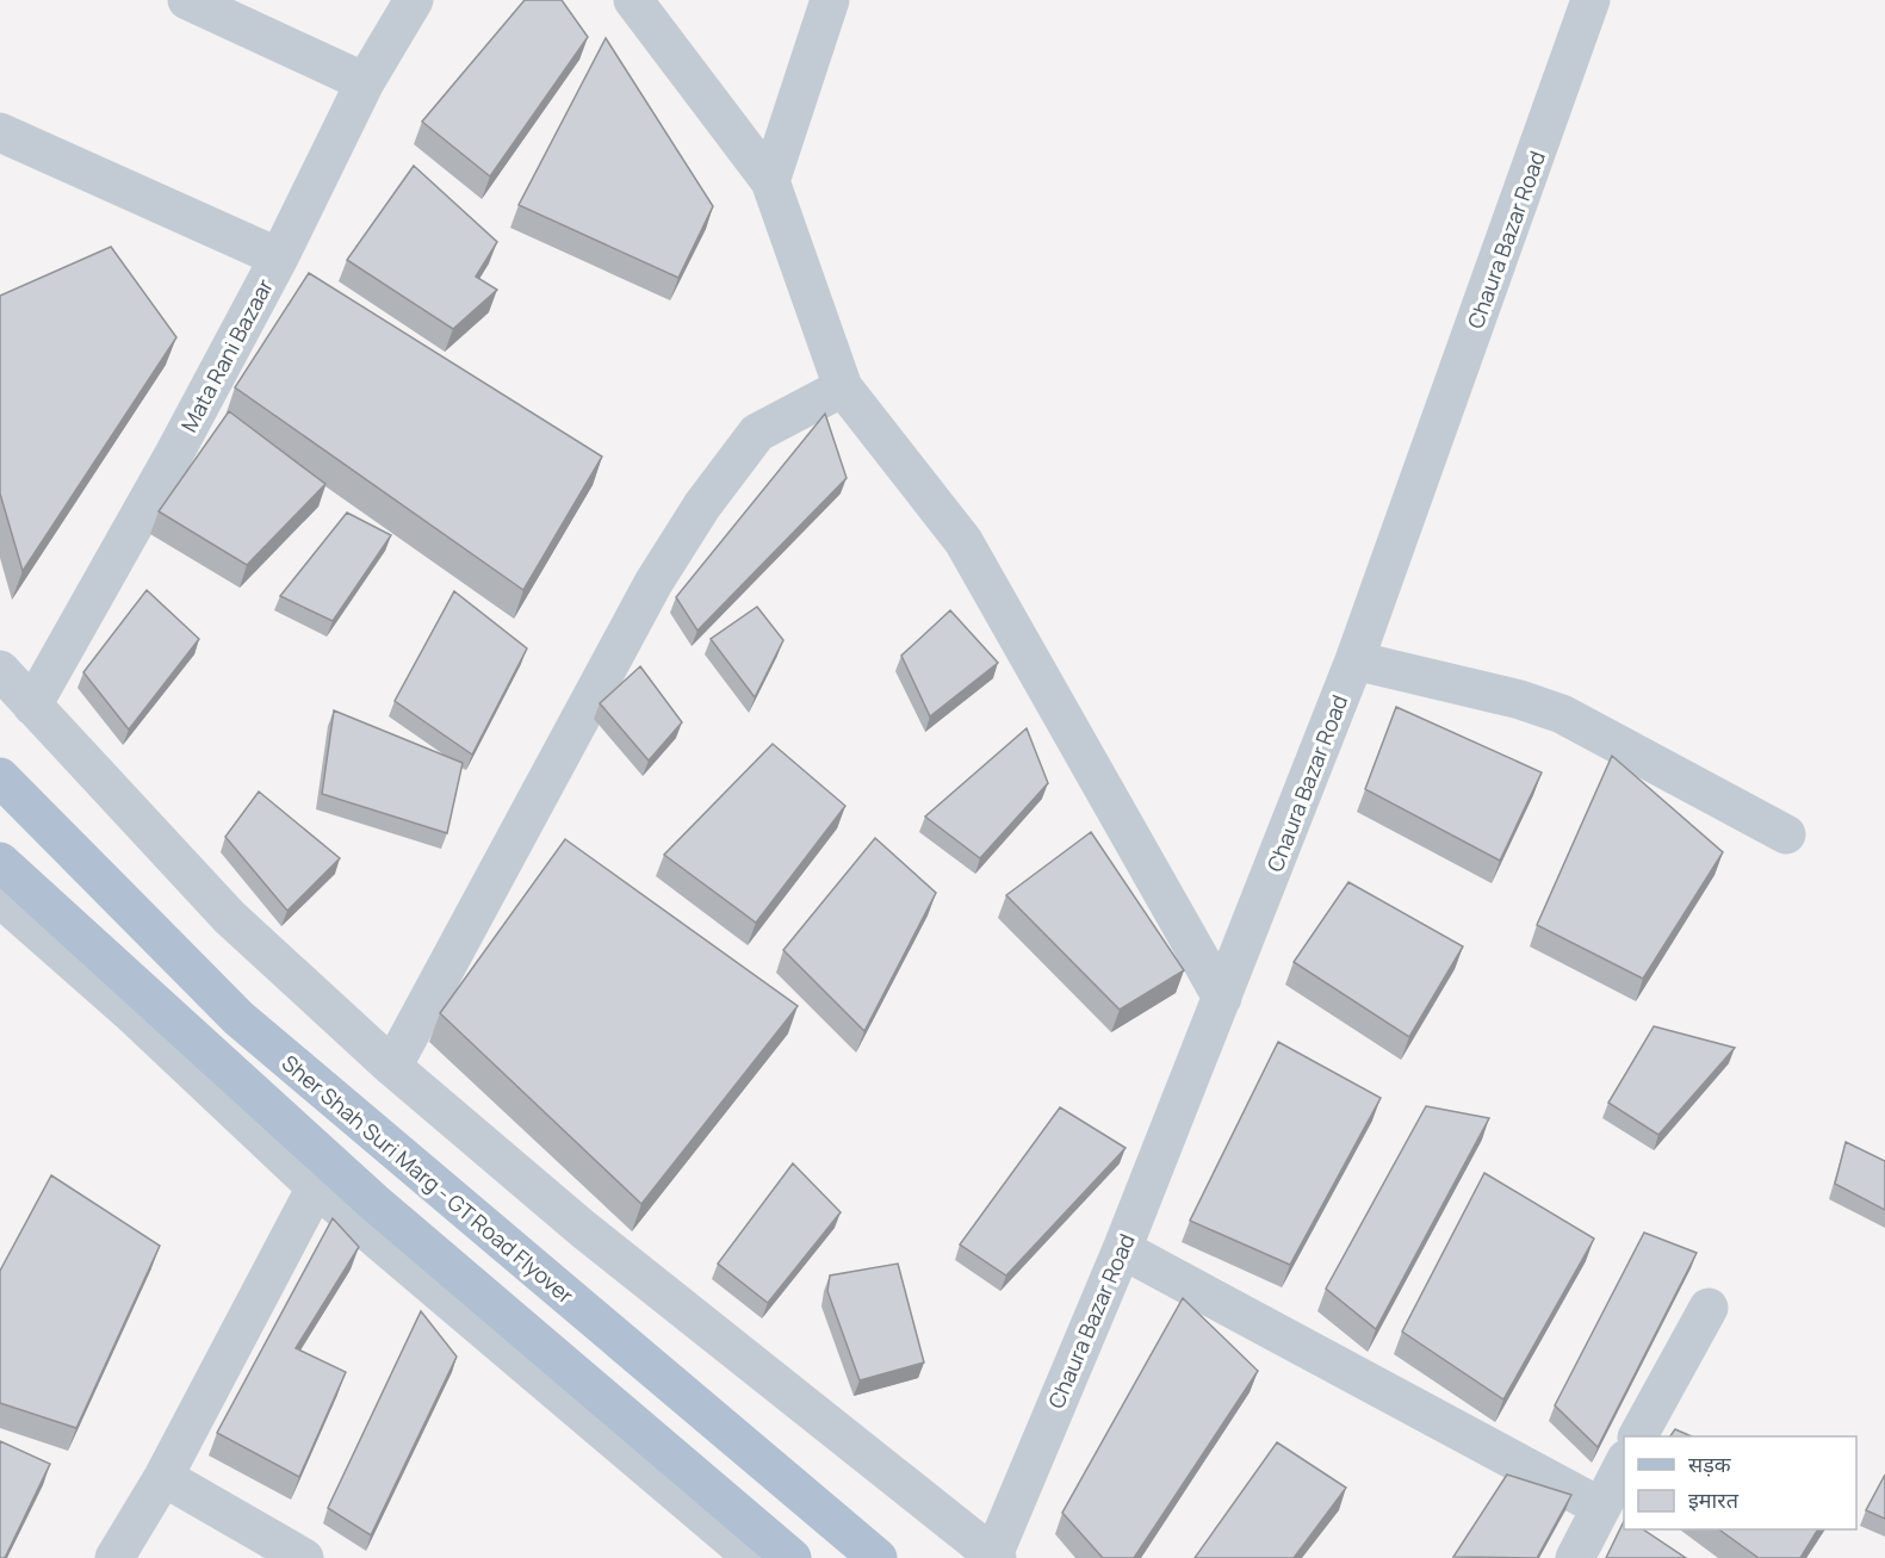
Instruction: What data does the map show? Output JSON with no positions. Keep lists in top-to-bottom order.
{
  "streets": {
    "main road": ["Sher Shah Suri Marg - GT Road Flyover"],
    "street": ["Chaura Bazar Road", "Mata Rani Bazaar"]
  },
  "legend": ["सड़क", "इमारत"]
}
